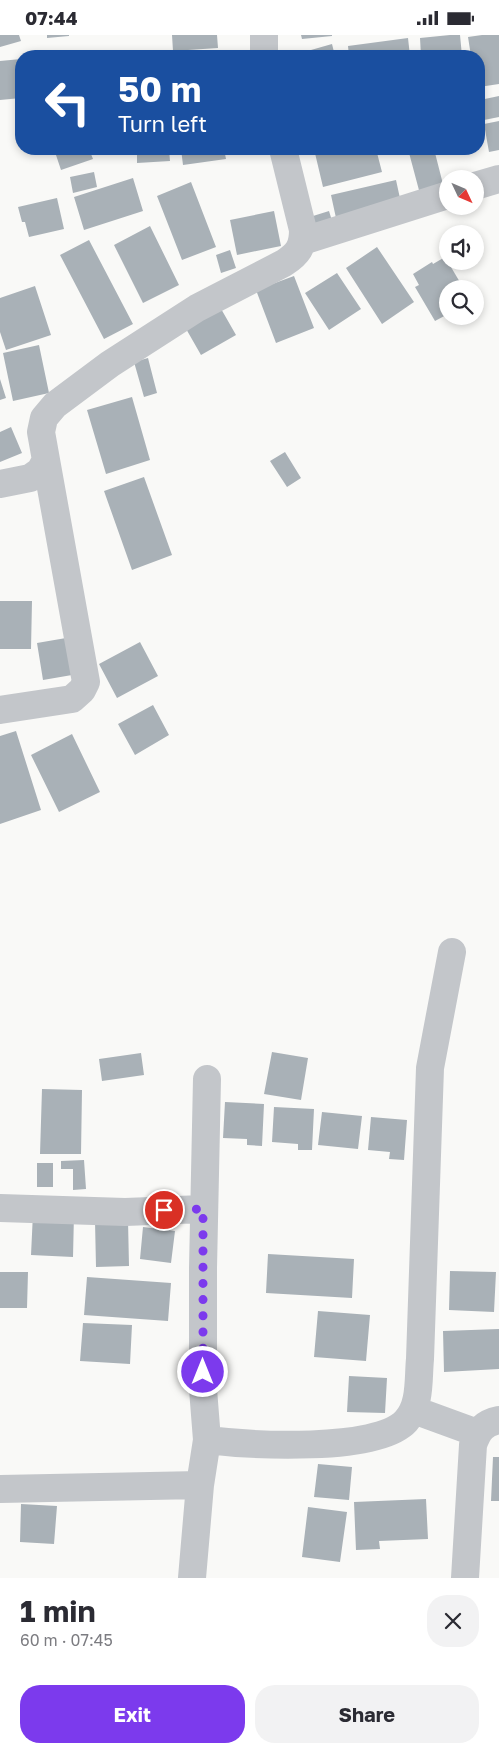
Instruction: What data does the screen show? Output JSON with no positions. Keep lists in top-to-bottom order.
{
  "north": "bottom right",
  "page": {
    "status": "07:44",
    "turn": ["50 m", "Turn left"],
    "heading": ["1 min", "60 m · 07:45"],
    "buttons": ["Exit", "Share"]
  }
}
